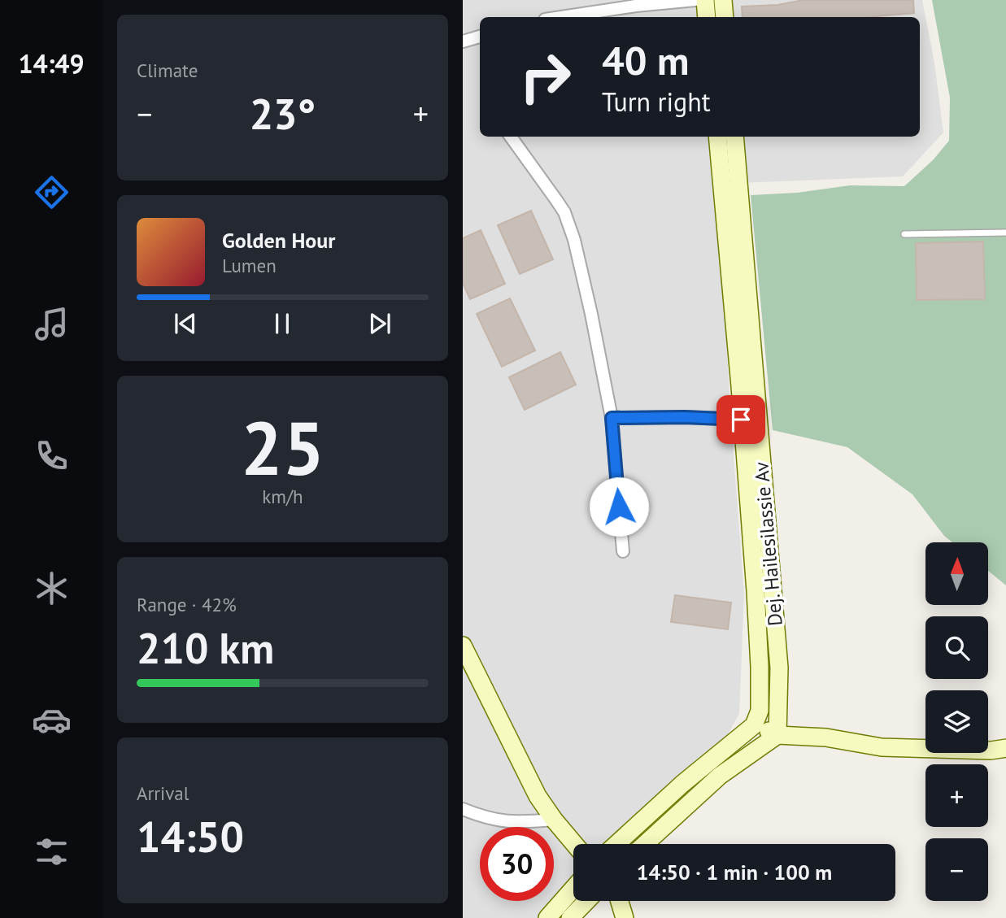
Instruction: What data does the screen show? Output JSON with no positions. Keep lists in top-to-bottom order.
{
  "streets": {
    "main road": ["Dej. Hailesilassie Av"]
  },
  "north": "top",
  "page": {
    "tabs": "14:49",
    "tile": [
      "Climate",
      ["25", "km/h"],
      ["Range · 42%", "210 km"],
      ["Arrival", "14:50"]
    ],
    "turn": ["40 m", "Turn right"],
    "heat": ["−", "23°", "+"],
    "song": ["Golden Hour", "Lumen"],
    "map_buttons": ["+", "−"],
    "limit": "30",
    "trip": "14:50 · 1 min · 100 m"
  }
}
